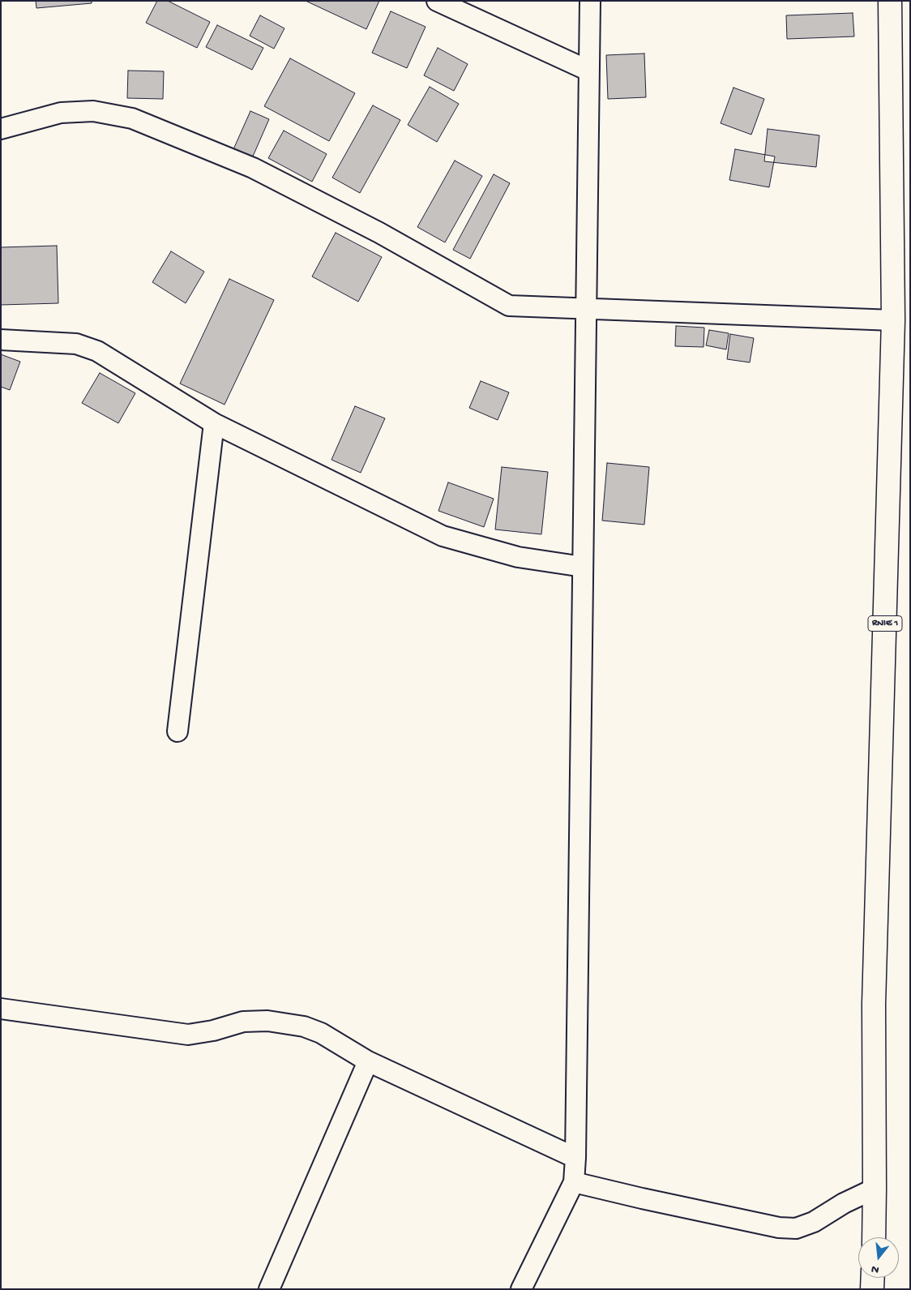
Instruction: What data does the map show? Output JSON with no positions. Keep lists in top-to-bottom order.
{
  "streets": {
    "highway": ["RNIE 1"]
  },
  "north": "bottom"
}
